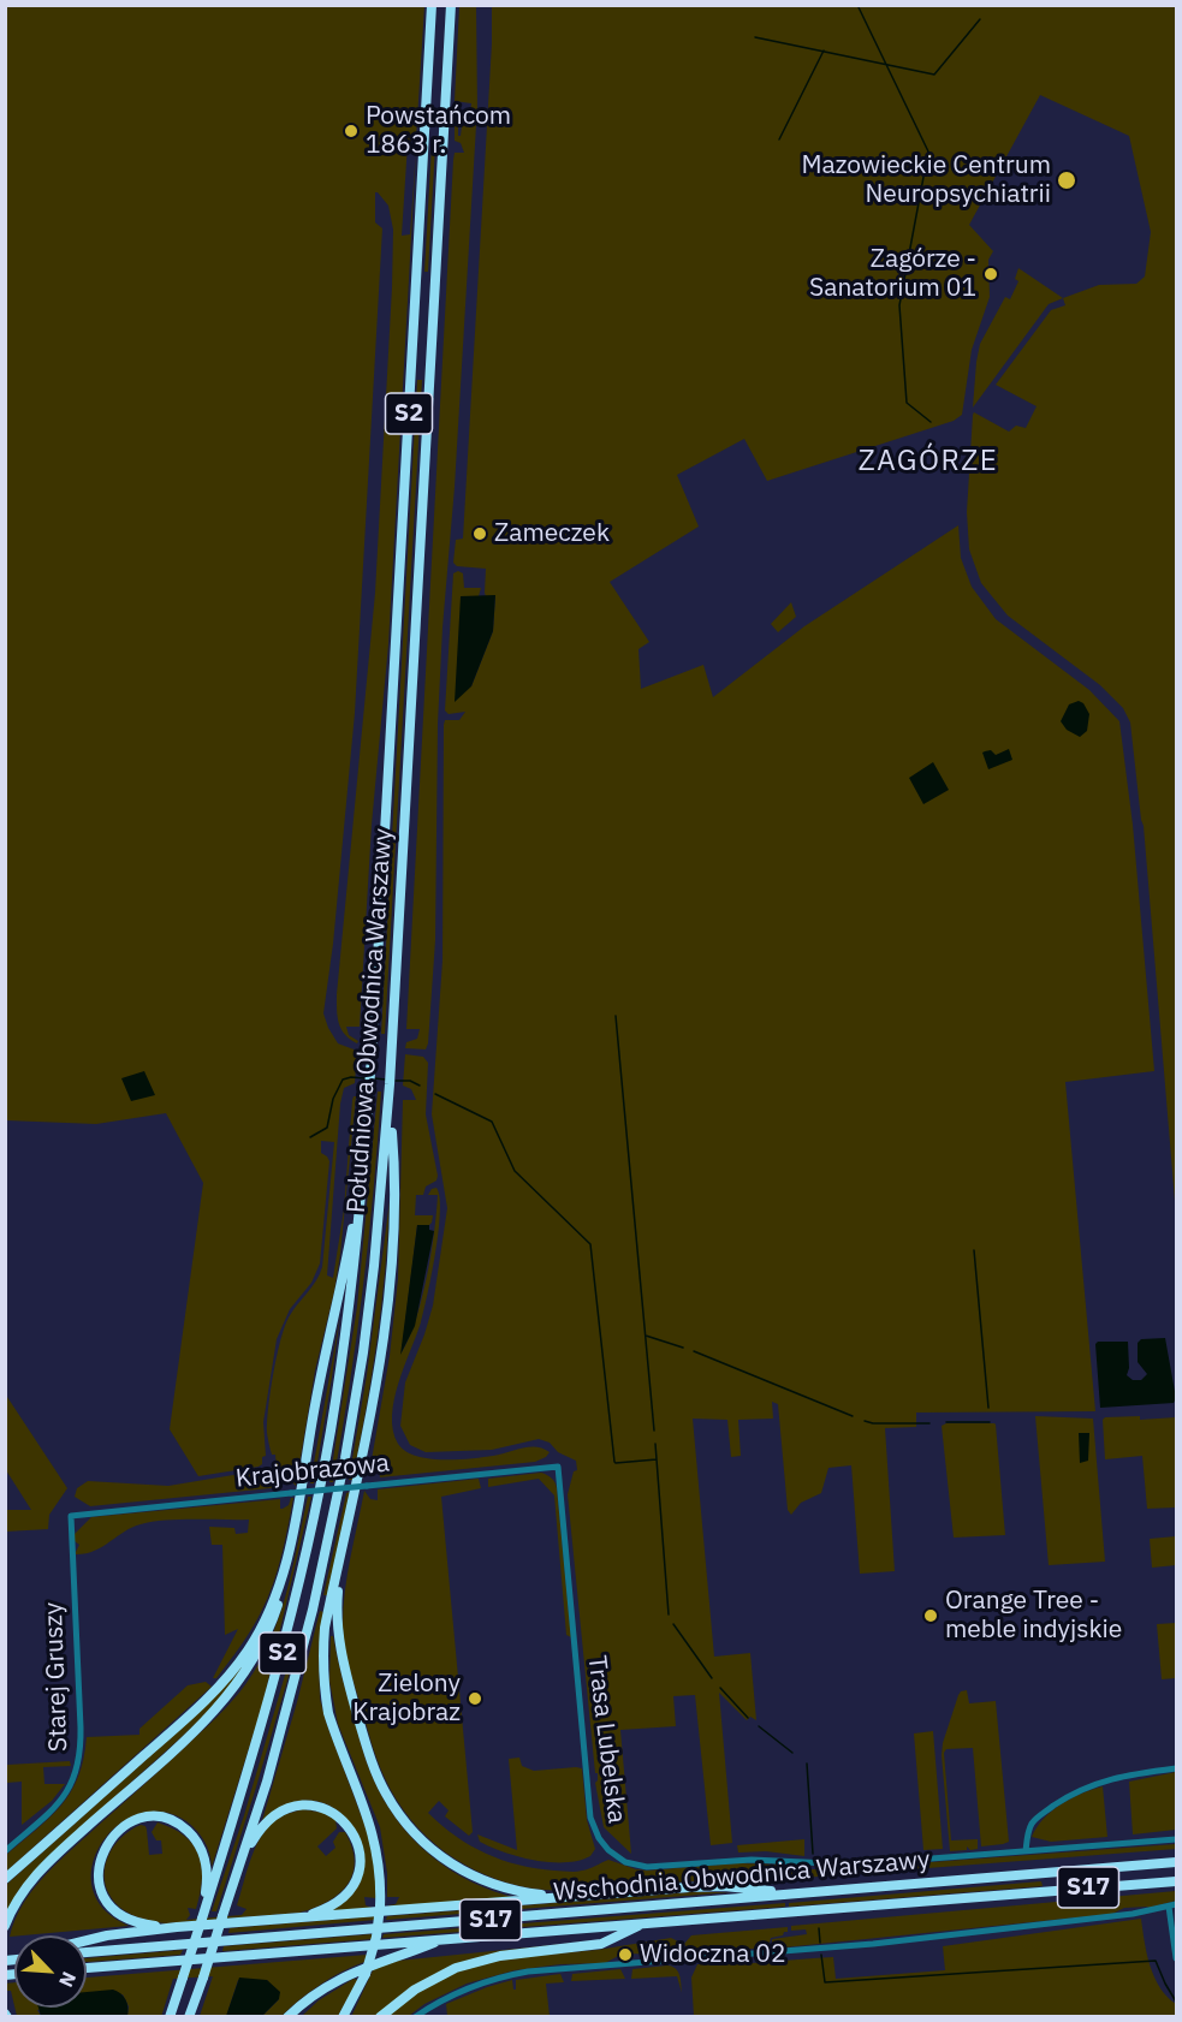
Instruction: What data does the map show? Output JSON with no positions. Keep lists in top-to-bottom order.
{
  "streets": {
    "highway": [
      "S2",
      "Południowa Obwodnica Warszawy",
      "Wschodnia Obwodnica Warszawy",
      "S17"
    ],
    "street": ["Krajobrazowa", "Starej Gruszy", "Trasa Lubelska"]
  },
  "crossings": [
    ["Krajobrazowa", "Starej Gruszy"],
    ["Krajobrazowa", "Trasa Lubelska"],
    ["Wschodnia Obwodnica Warszawy", "S17"]
  ],
  "districts": ["ZAGÓRZE"],
  "places": [
    "Powstańcom 1863 r.",
    "Mazowieckie Centrum Neuropsychiatrii",
    "Zagórze - Sanatorium 01",
    "Zameczek",
    "Orange Tree - meble indyjskie",
    "Zielony Krajobraz",
    "Widoczna 02"
  ],
  "north": "bottom right"
}
